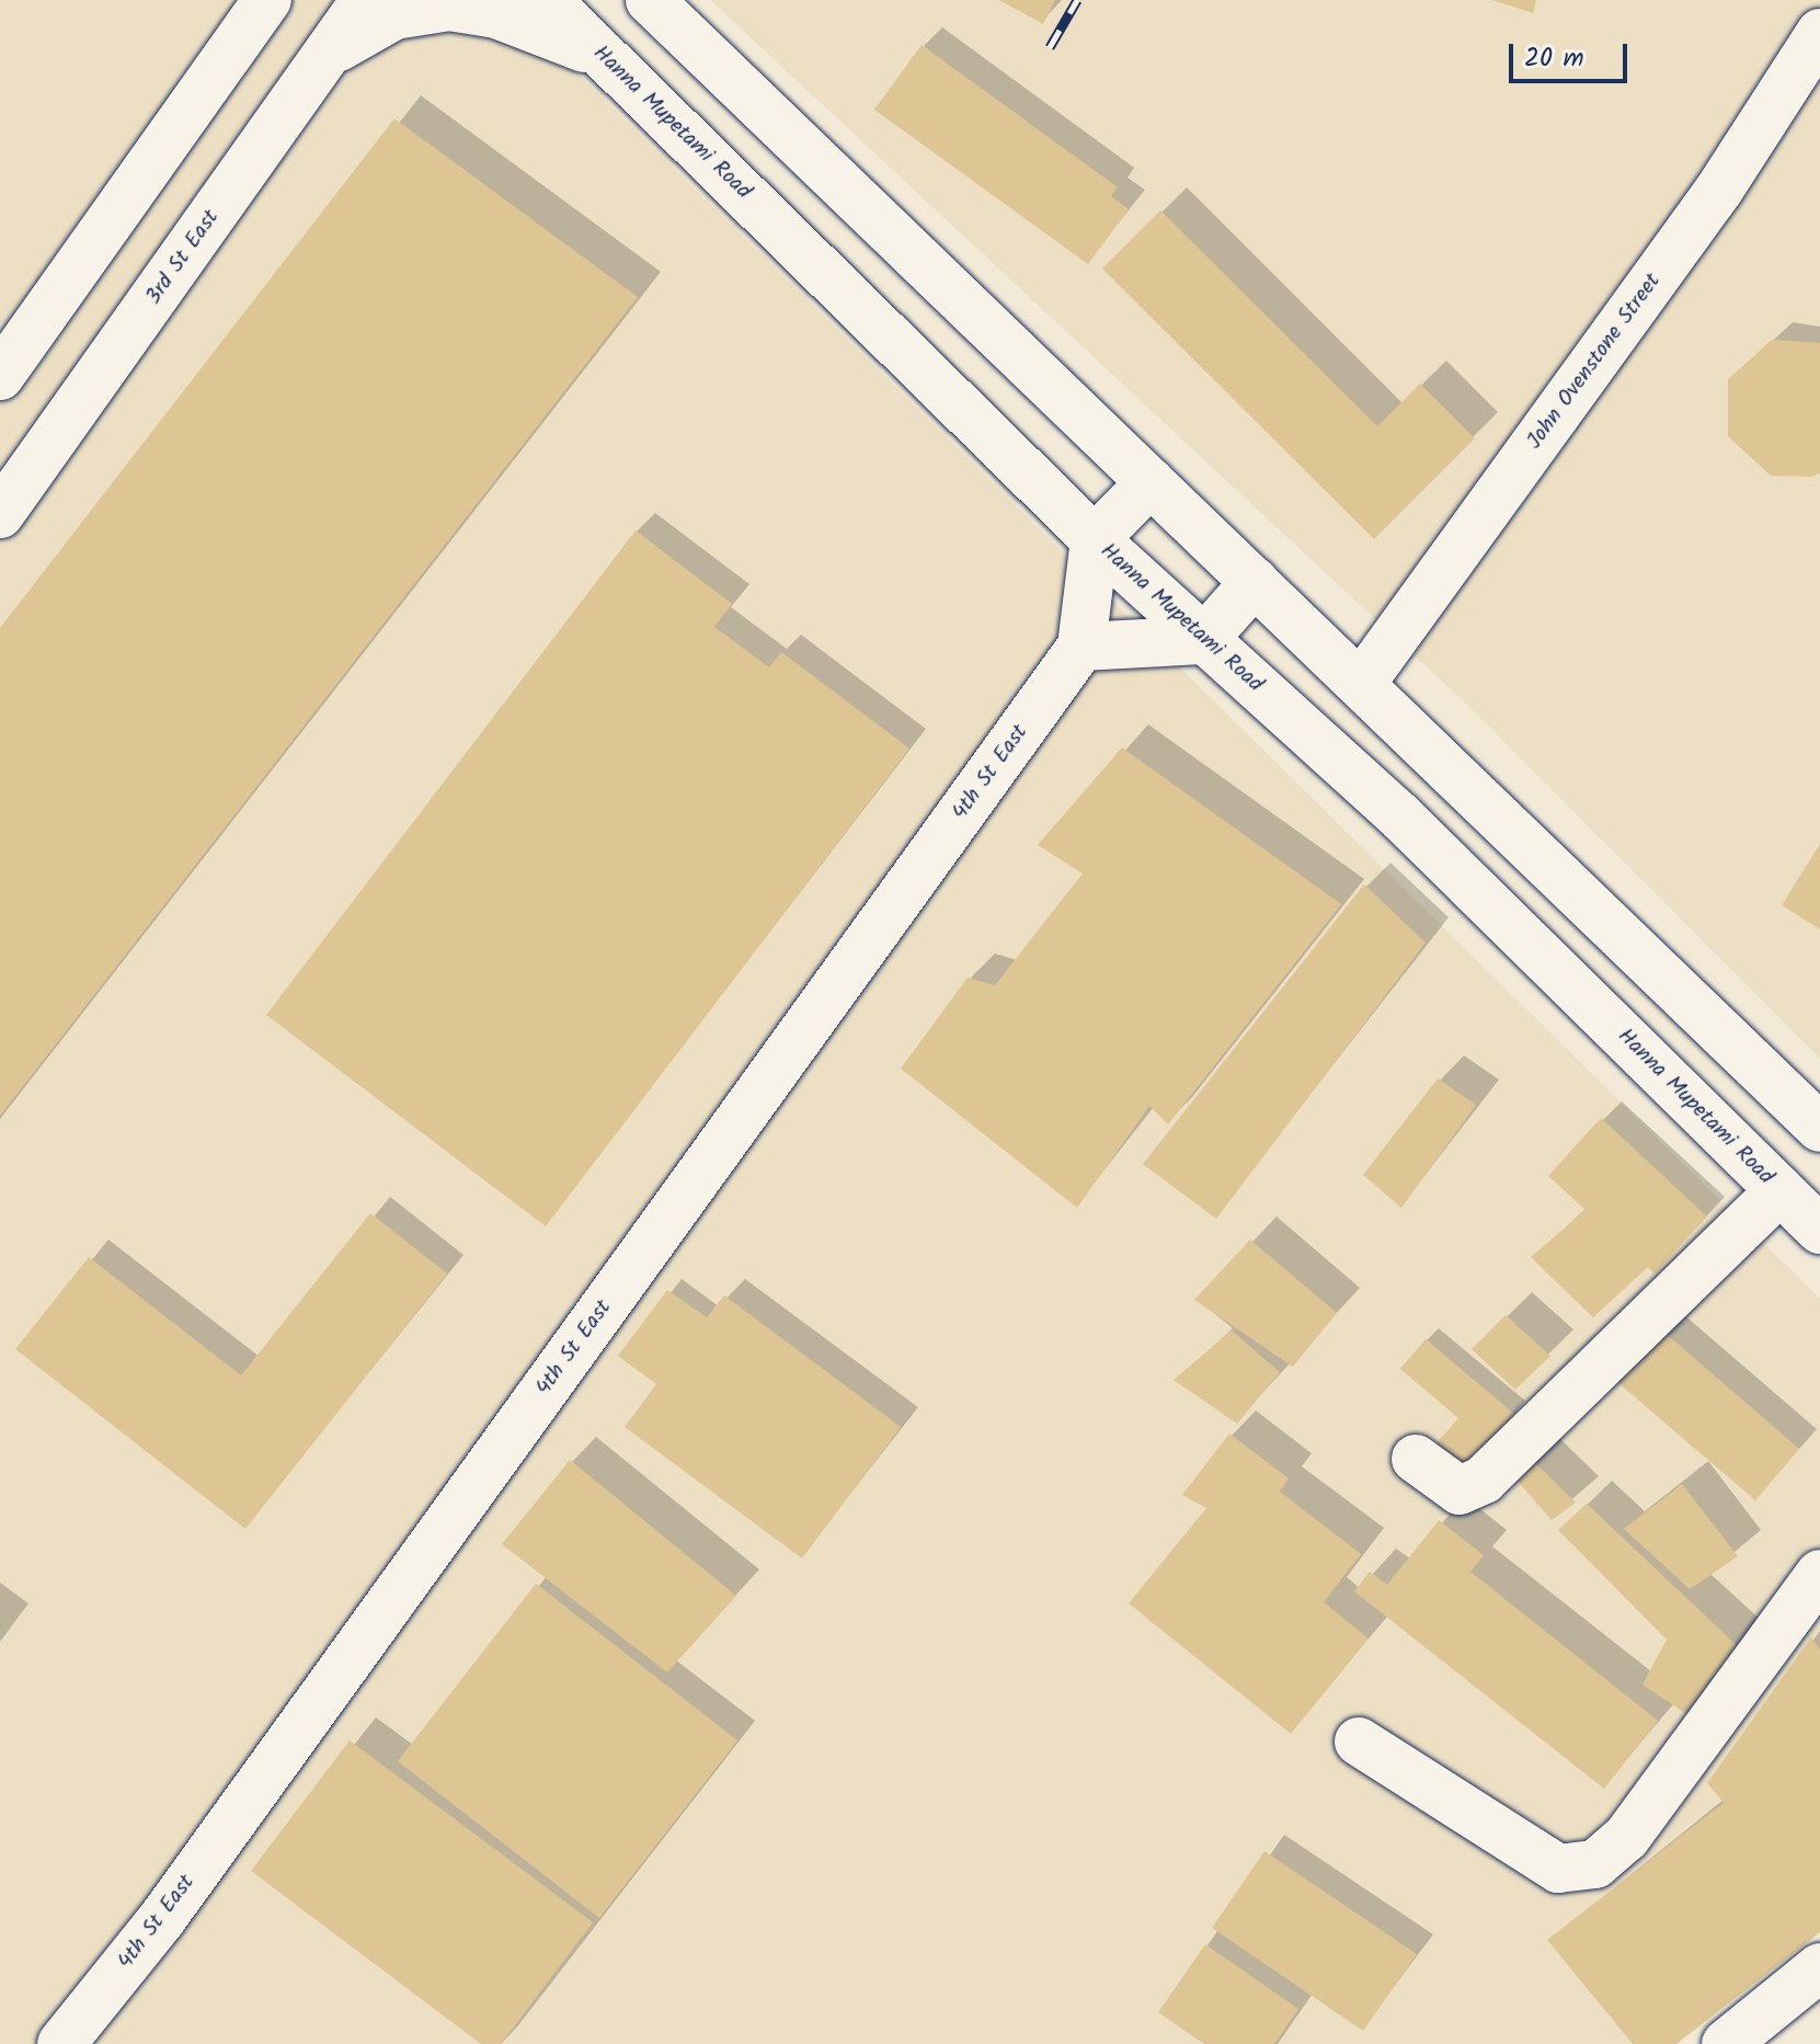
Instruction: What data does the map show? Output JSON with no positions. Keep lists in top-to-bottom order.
{
  "streets": {
    "street": [
      "Hanna Mupetami Road",
      "3rd St East",
      "John Ovenstone Street",
      "4th St East"
    ]
  },
  "crossings": [
    ["Hanna Mupetami Road", "4th St East"]
  ],
  "scale_bar": "20 m"
}
